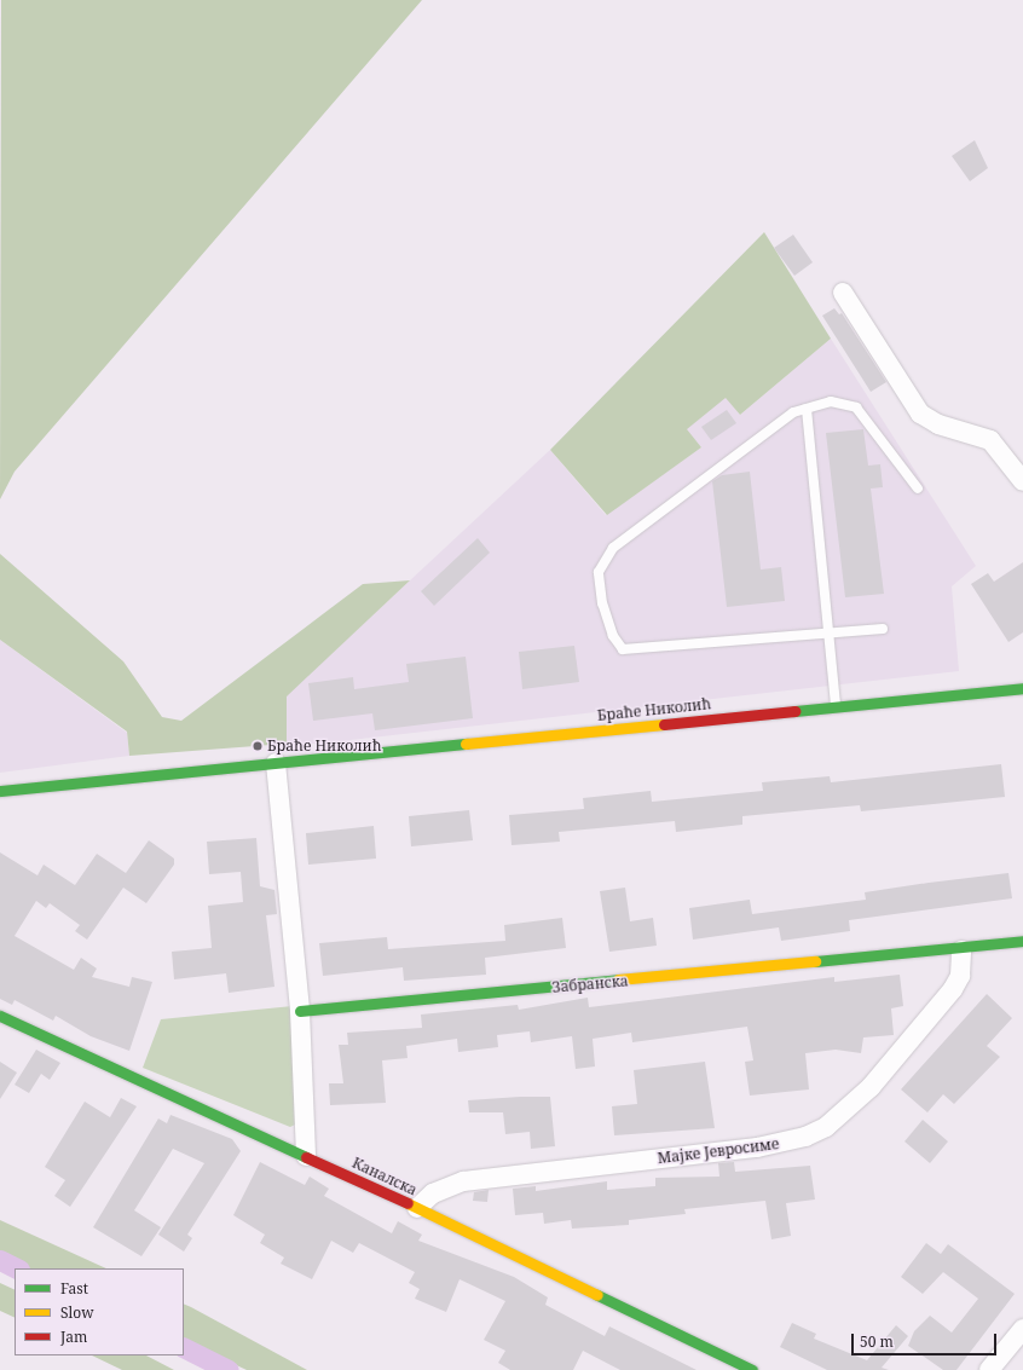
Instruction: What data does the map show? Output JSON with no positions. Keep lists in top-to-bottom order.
{
  "streets": {
    "street": [
      "Браће Николић",
      "Забранска",
      "Мајке Јевросиме",
      "Каналска"
    ]
  },
  "crossings": [
    ["Забранска", "Мајке Јевросиме"],
    ["Мајке Јевросиме", "Каналска"]
  ],
  "places": ["Браће Николић"],
  "legend": ["Fast", "Slow", "Jam"],
  "scale_bar": "50 m"
}
